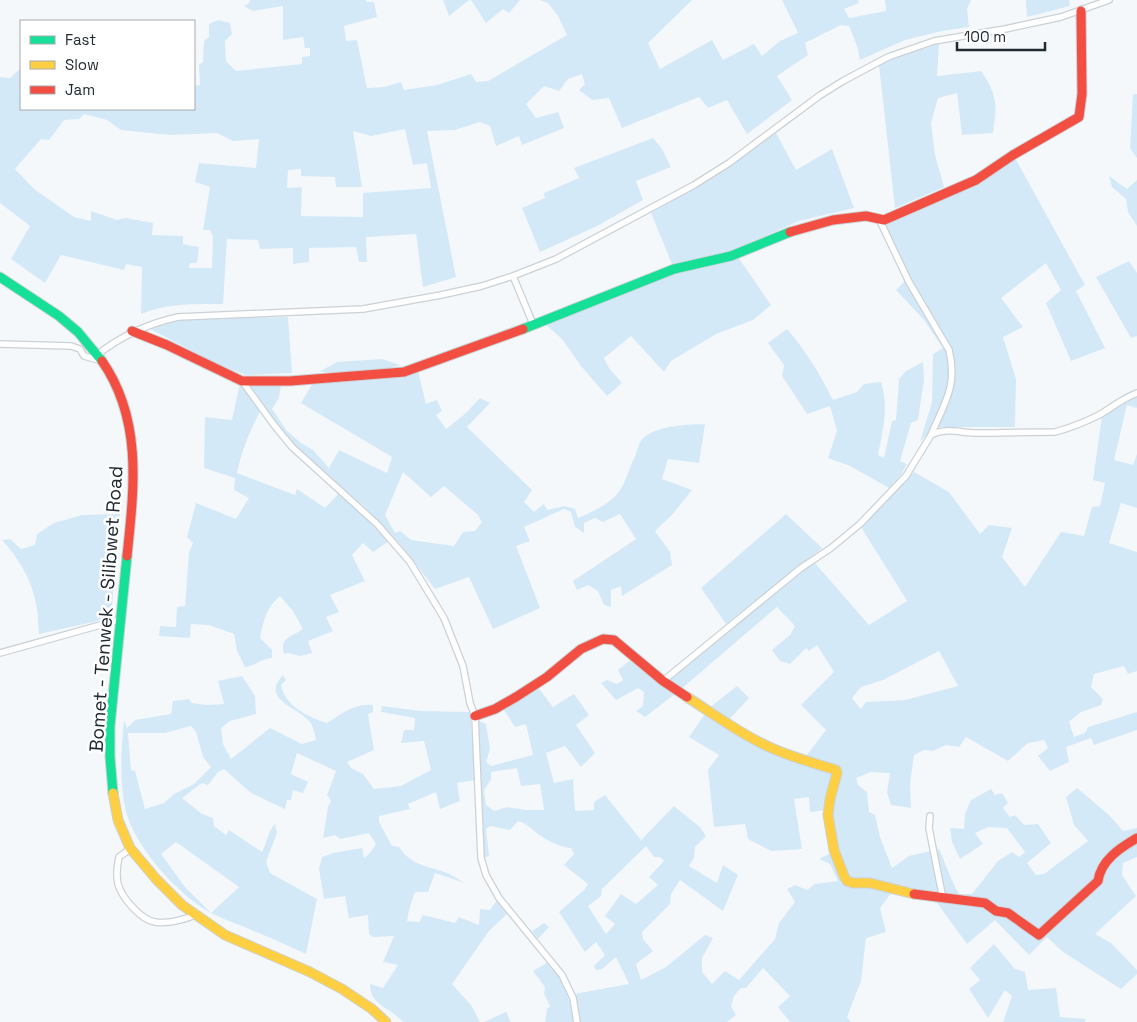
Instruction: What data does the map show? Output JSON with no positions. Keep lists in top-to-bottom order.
{
  "streets": {
    "street": ["Bomet - Tenwek - Silibwet Road"]
  },
  "legend": ["Fast", "Slow", "Jam"],
  "scale_bar": "100 m"
}
